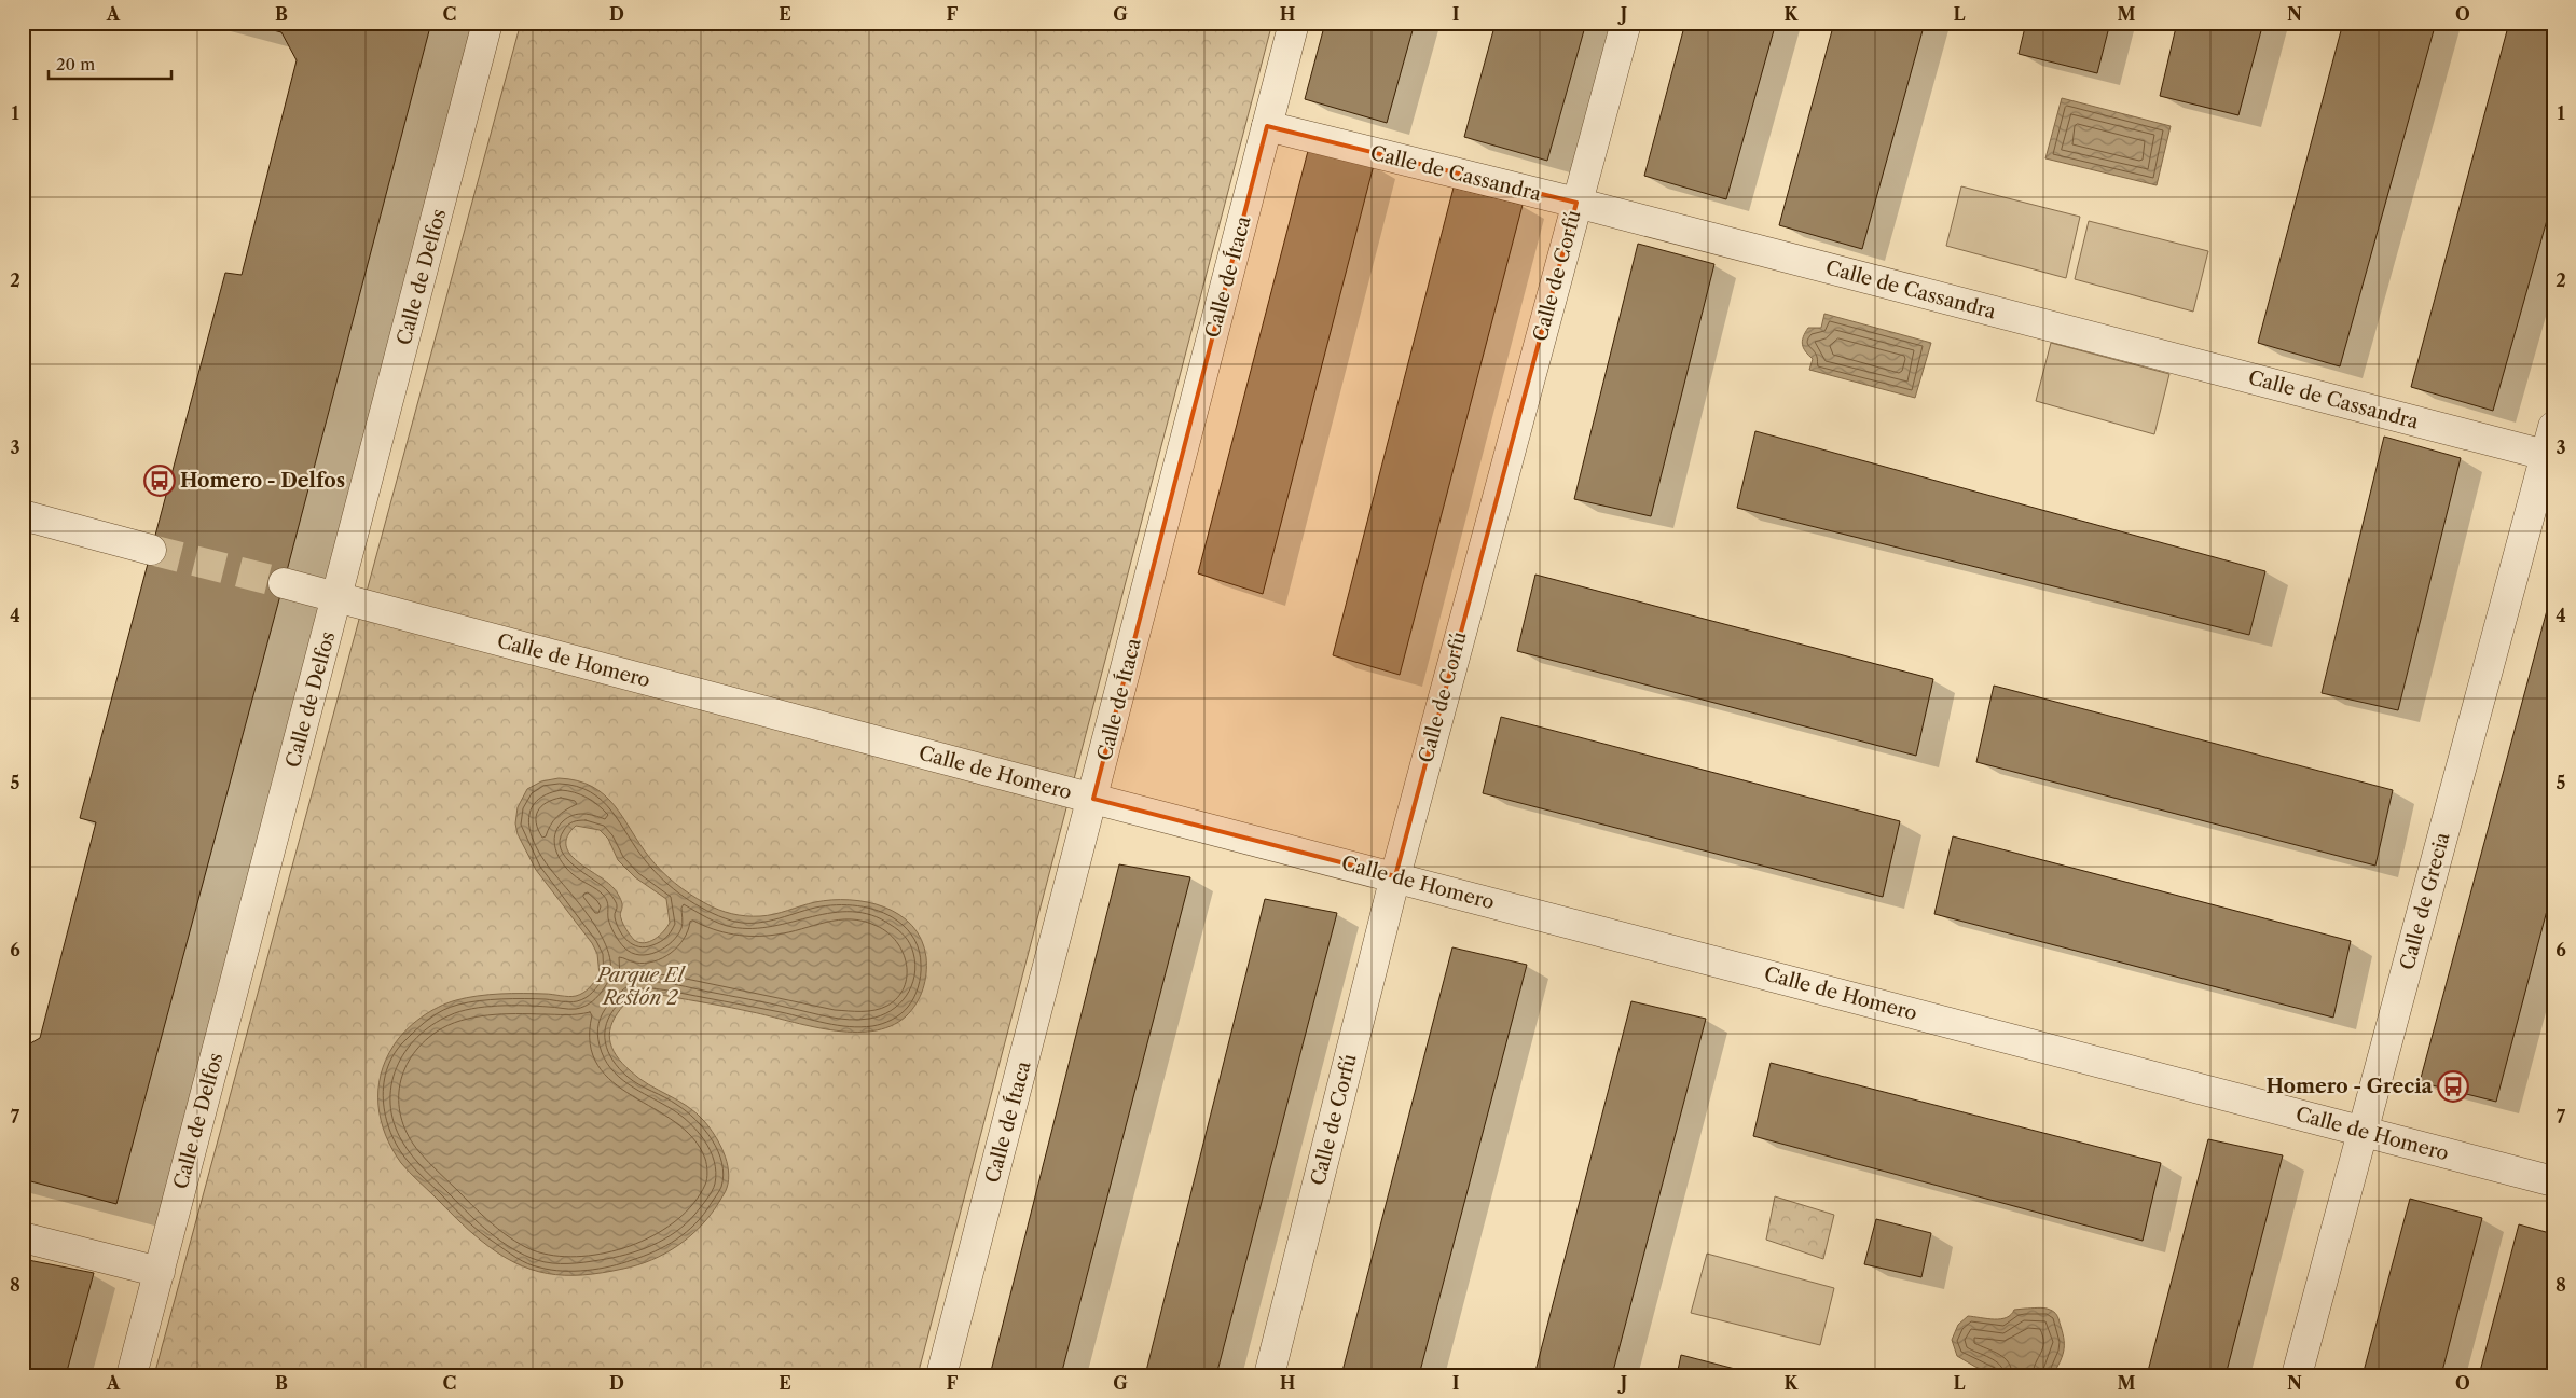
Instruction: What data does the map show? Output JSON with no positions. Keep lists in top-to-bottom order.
{
  "streets": {
    "street": [
      "Calle de Cassandra",
      "Calle de Corfú",
      "Calle de Delfos",
      "Calle de Ítaca",
      "Calle de Homero",
      "Calle de Grecia"
    ]
  },
  "crossings": [
    ["Calle de Cassandra", "Calle de Corfú"],
    ["Calle de Cassandra", "Calle de Ítaca"],
    ["Calle de Cassandra", "Calle de Grecia"],
    ["Calle de Corfú", "Calle de Homero"],
    ["Calle de Delfos", "Calle de Homero"],
    ["Calle de Ítaca", "Calle de Homero"],
    ["Calle de Homero", "Calle de Grecia"]
  ],
  "parks": ["Parque El Restón 2"],
  "places": {
    "bus stop": ["Homero - Delfos", "Homero - Grecia"]
  },
  "scale_bar": "20 m",
  "grid": {
    "columns": [
      "A",
      "B",
      "C",
      "D",
      "E",
      "F",
      "G",
      "H",
      "I",
      "J",
      "K",
      "L",
      "M",
      "N",
      "O"
    ],
    "rows": [
      "1",
      "2",
      "3",
      "4",
      "5",
      "6",
      "7",
      "8"
    ]
  }
}
